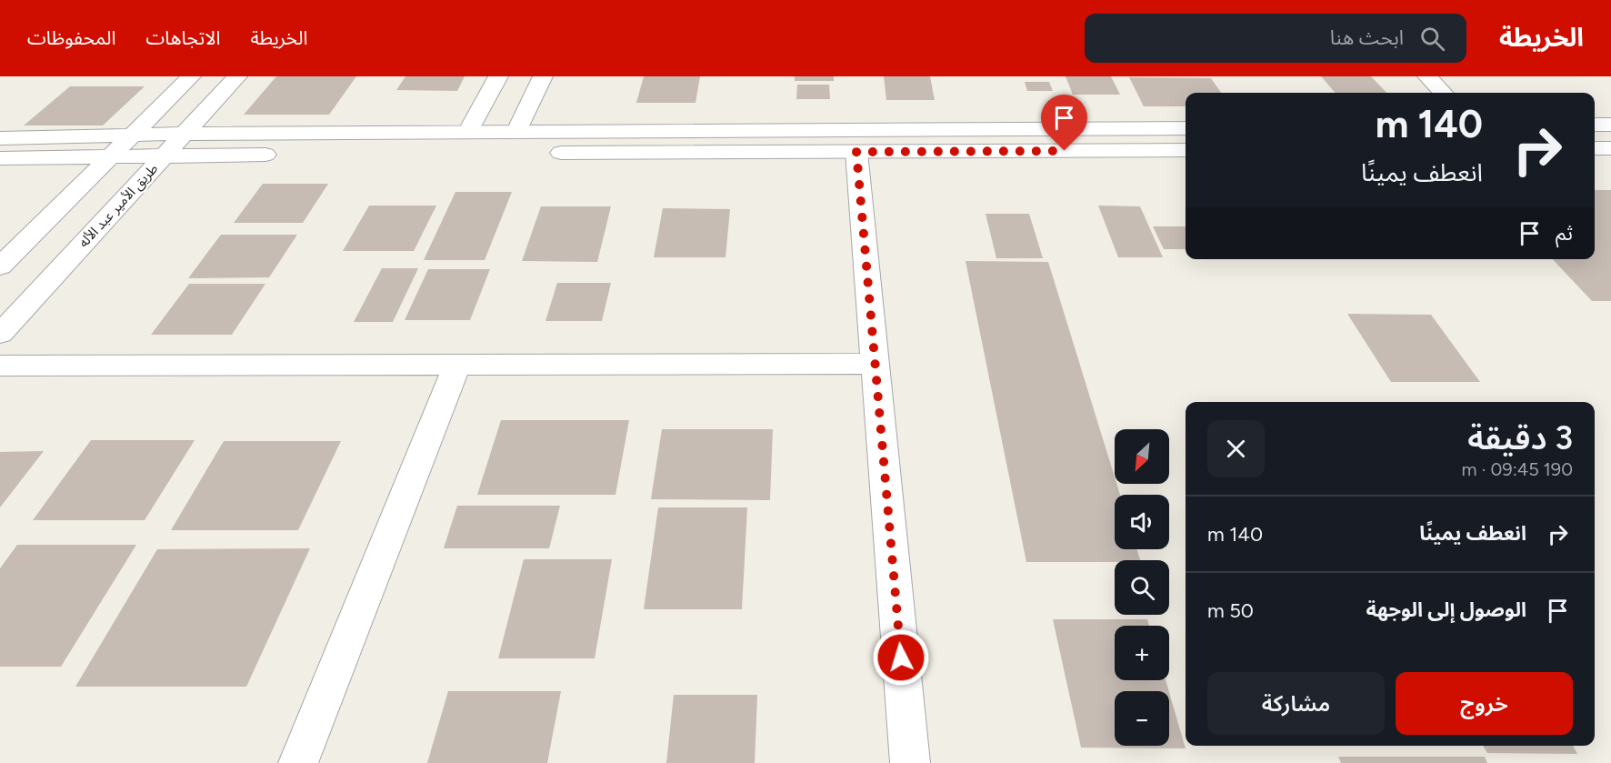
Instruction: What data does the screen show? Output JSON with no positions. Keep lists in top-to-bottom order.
{
  "streets": {
    "street": ["طريق الأمير عبد الأله"]
  },
  "north": "bottom left",
  "page": {
    "header": "الخريطة",
    "search": "ابحث هنا",
    "nav": ["الخريطة", "الاتجاهات", "المحفوظات"],
    "turn": ["140 m", "انعطف يمينًا"],
    "then": "ثم",
    "heading": ["3 دقيقة", "190 m · 09:45"],
    "map_buttons": ["+", "−"],
    "list": [
      {
        "name": "انعطف يمينًا",
        "value": "140 m"
      },
      {
        "name": "الوصول إلى الوجهة",
        "value": "50 m"
      }
    ],
    "buttons": ["خروج", "مشاركة"]
  }
}
